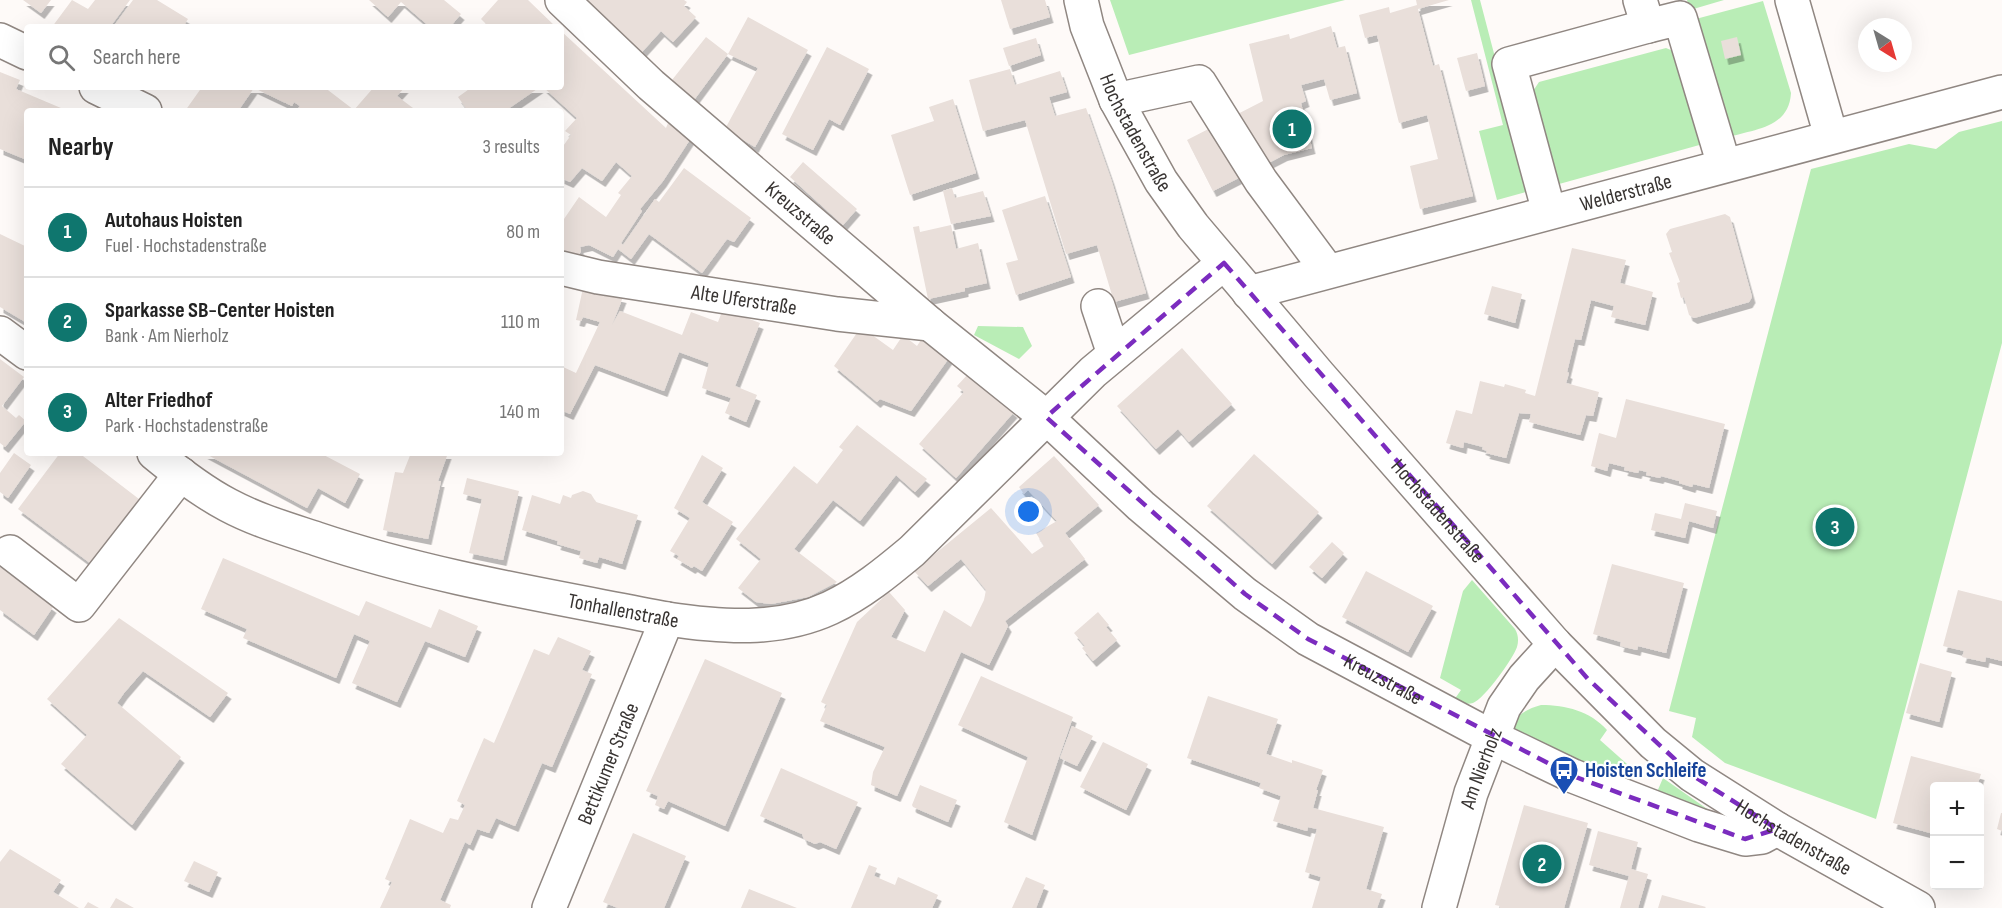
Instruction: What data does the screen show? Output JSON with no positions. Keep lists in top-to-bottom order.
{
  "streets": {
    "street": [
      "Hochstadenstraße",
      "Welderstraße",
      "Kreuzstraße",
      "Alte Uferstraße",
      "Tonhallenstraße",
      "Bettikumer Straße",
      "Am Nierholz"
    ]
  },
  "crossings": [
    ["Hochstadenstraße", "Welderstraße"],
    ["Hochstadenstraße", "Kreuzstraße"],
    ["Hochstadenstraße", "Am Nierholz"],
    ["Kreuzstraße", "Alte Uferstraße"],
    ["Kreuzstraße", "Tonhallenstraße"],
    ["Kreuzstraße", "Am Nierholz"],
    ["Tonhallenstraße", "Bettikumer Straße"]
  ],
  "places": {
    "bus stop": ["Hoisten Schleife"]
  },
  "north": "bottom right",
  "page": {
    "search": "Search here",
    "pins": ["1", "3", "2"],
    "heading": ["Nearby", "3 results"],
    "list": [
      {
        "mark": "1",
        "name": "Autohaus Hoisten",
        "note": "Fuel · Hochstadenstraße",
        "value": "80 m"
      },
      {
        "mark": "2",
        "name": "Sparkasse SB-Center Hoisten",
        "note": "Bank · Am Nierholz",
        "value": "110 m"
      },
      {
        "mark": "3",
        "name": "Alter Friedhof",
        "note": "Park · Hochstadenstraße",
        "value": "140 m"
      }
    ],
    "map_buttons": ["+", "−"]
  }
}
